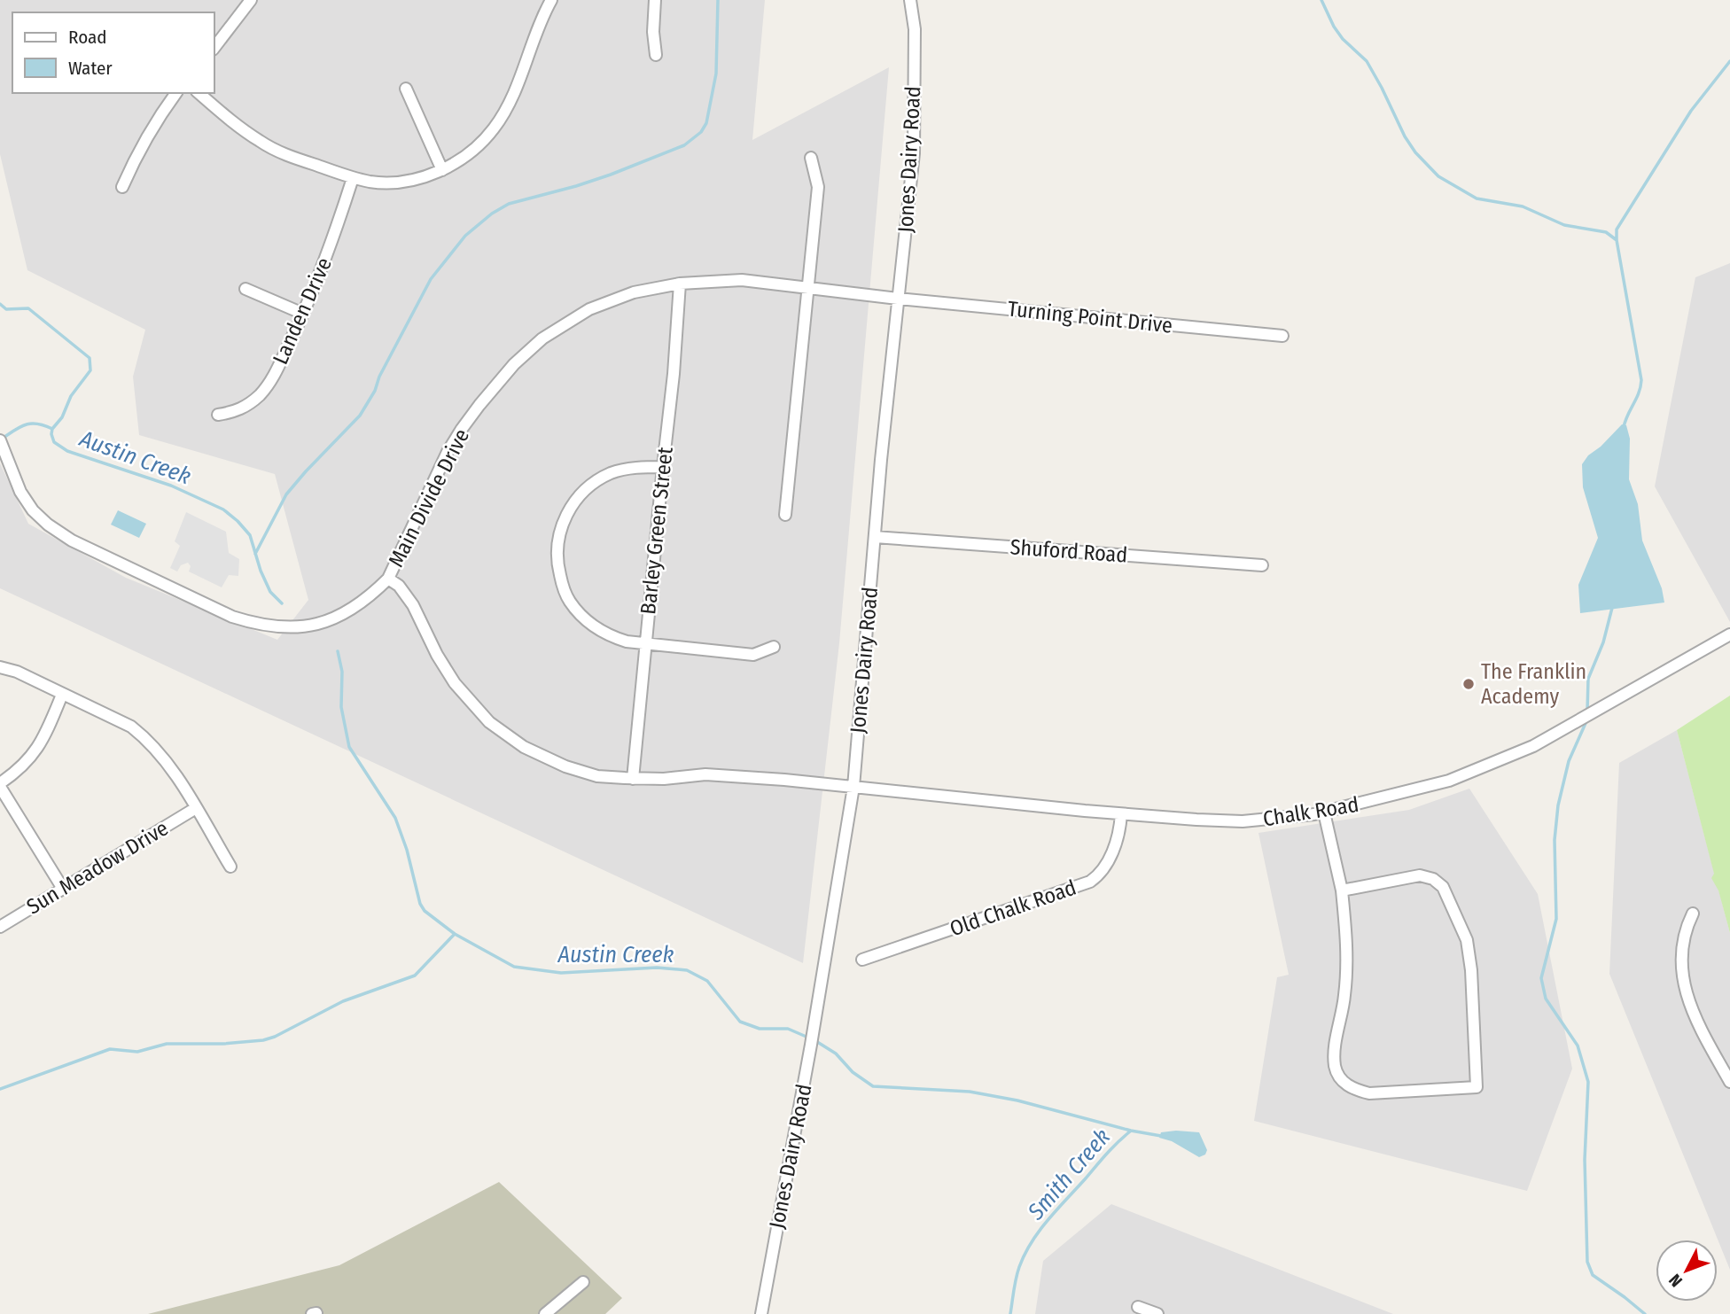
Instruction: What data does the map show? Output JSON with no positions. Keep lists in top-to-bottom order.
{
  "streets": {
    "street": [
      "Jones Dairy Road",
      "Landen Drive",
      "Turning Point Drive",
      "Main Divide Drive",
      "Barley Green Street",
      "Shuford Road",
      "Chalk Road",
      "Sun Meadow Drive",
      "Old Chalk Road"
    ]
  },
  "crossings": [
    ["Jones Dairy Road", "Turning Point Drive"],
    ["Jones Dairy Road", "Main Divide Drive"],
    ["Jones Dairy Road", "Shuford Road"],
    ["Jones Dairy Road", "Chalk Road"],
    ["Turning Point Drive", "Main Divide Drive"],
    ["Main Divide Drive", "Barley Green Street"],
    ["Main Divide Drive", "Chalk Road"],
    ["Barley Green Street", "Chalk Road"],
    ["Chalk Road", "Old Chalk Road"]
  ],
  "water": ["Austin Creek", "Smith Creek"],
  "places": ["The Franklin Academy"],
  "legend": ["Road", "Water"],
  "north": "bottom left"
}
